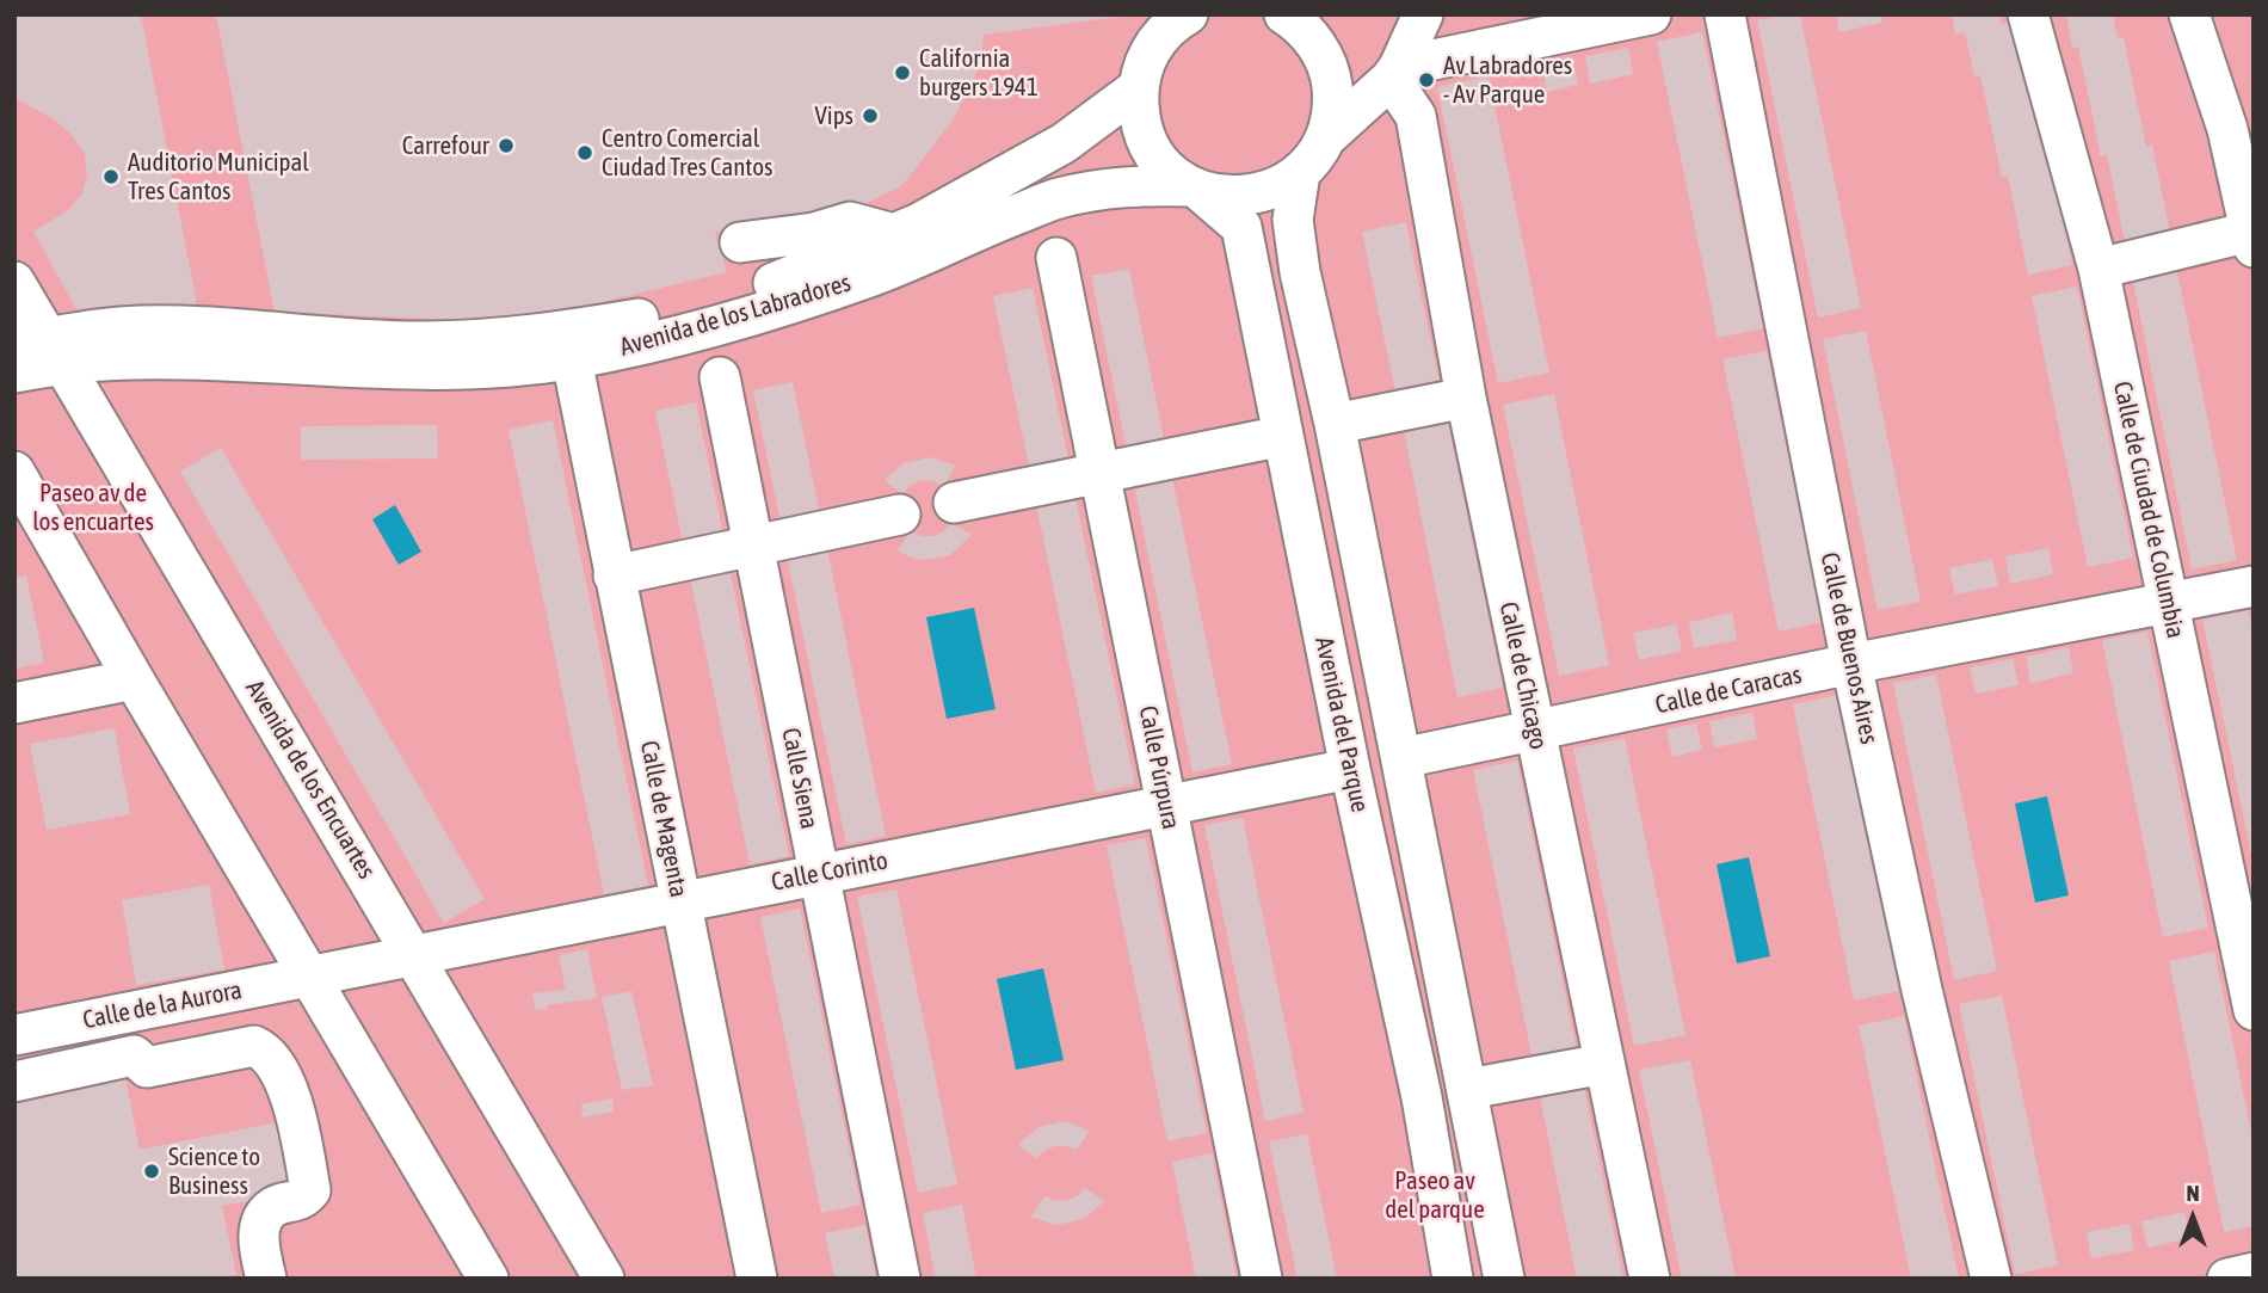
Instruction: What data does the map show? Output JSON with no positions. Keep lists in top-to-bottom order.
{
  "streets": {
    "street": [
      "Avenida de los Labradores",
      "Calle de Ciudad de Columbia",
      "Calle de Buenos Aires",
      "Calle de Chicago",
      "Calle de Caracas",
      "Avenida del Parque",
      "Calle Púrpura",
      "Calle Siena",
      "Avenida de los Encuartes",
      "Calle de Magenta",
      "Calle Corinto",
      "Calle de la Aurora"
    ]
  },
  "crossings": [
    ["Avenida de los Labradores", "Avenida del Parque"],
    ["Avenida de los Labradores", "Avenida de los Encuartes"],
    ["Avenida de los Labradores", "Calle de Magenta"],
    ["Calle de Ciudad de Columbia", "Calle de Caracas"],
    ["Calle de Buenos Aires", "Calle de Caracas"],
    ["Calle de Chicago", "Calle de Caracas"],
    ["Calle de Caracas", "Avenida del Parque"],
    ["Avenida del Parque", "Calle Corinto"],
    ["Calle Púrpura", "Calle Corinto"],
    ["Calle Siena", "Calle Corinto"],
    ["Avenida de los Encuartes", "Calle Corinto"],
    ["Calle de Magenta", "Calle Corinto"],
    ["Calle Corinto", "Calle de la Aurora"]
  ],
  "parks": ["Paseo av de los encuartes", "Paseo av del parque"],
  "places": [
    "California burgers 1941",
    "Av Labradores - Av Parque",
    "Vips",
    "Carrefour",
    "Centro Comercial Ciudad Tres Cantos",
    "Auditorio Municipal Tres Cantos",
    "Science to Business"
  ],
  "north": "top"
}
